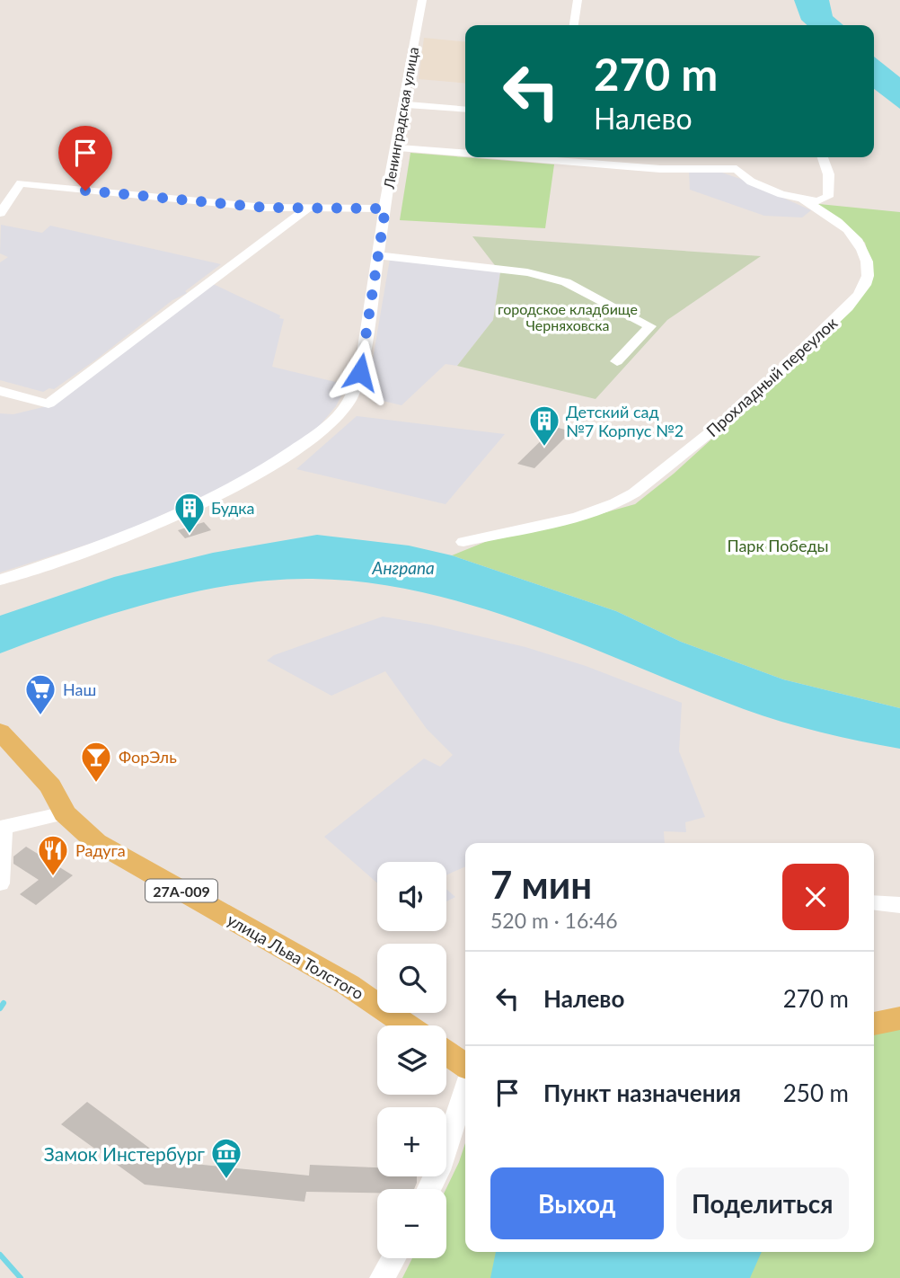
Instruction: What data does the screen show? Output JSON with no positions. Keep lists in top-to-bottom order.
{
  "streets": {
    "main road": ["27А-009", "улица Льва Толстого"],
    "street": ["Ленинградская улица", "Прохладный переулок"]
  },
  "crossings": [
    ["Ленинградская улица", "Прохладный переулок"]
  ],
  "water": ["Анграпа"],
  "parks": ["городское кладбище Черняховска", "Парк Победы"],
  "places": {
    "building": ["Детский сад №7 Корпус №2", "Будка"],
    "supermarket": ["Наш"],
    "bar": ["ФорЭль"],
    "restaurant": ["Радуга"],
    "museum": ["Замок Инстербург"]
  },
  "page": {
    "turn": ["270 m", "Налево"],
    "heading": ["7 мин", "520 m · 16:46"],
    "map_buttons": ["+", "−"],
    "list": [
      {
        "name": "Налево",
        "value": "270 m"
      },
      {
        "name": "Пункт назначения",
        "value": "250 m"
      }
    ],
    "buttons": ["Выход", "Поделиться"]
  }
}
